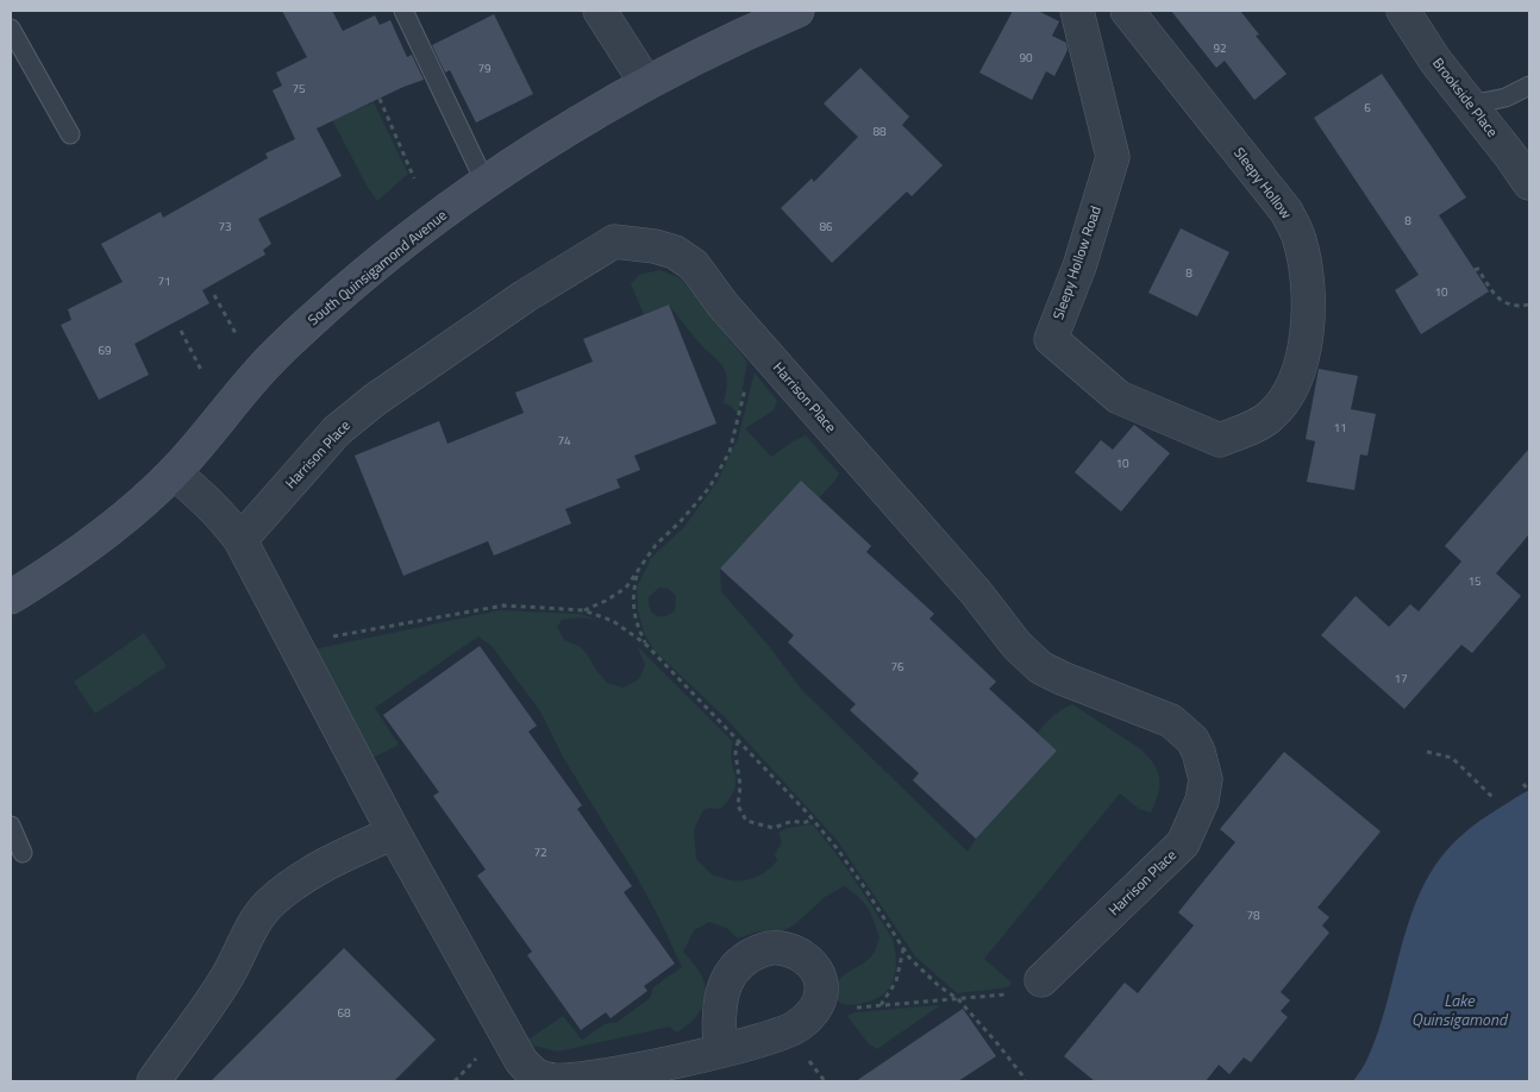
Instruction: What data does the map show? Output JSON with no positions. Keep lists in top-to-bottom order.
{
  "streets": {
    "main road": ["South Quinsigamond Avenue"],
    "street": [
      "Brookside Place",
      "Sleepy Hollow",
      "Sleepy Hollow Road",
      "Harrison Place"
    ]
  },
  "crossings": [
    ["Sleepy Hollow", "Sleepy Hollow Road"]
  ],
  "water": ["Lake Quinsigamond"],
  "house_numbers": [
    "92",
    "90",
    "79",
    "75",
    "6",
    "88",
    "8",
    "73",
    "86",
    "8",
    "71",
    "10",
    "69",
    "11",
    "74",
    "10",
    "15",
    "76",
    "17",
    "72",
    "78",
    "68"
  ]
}
